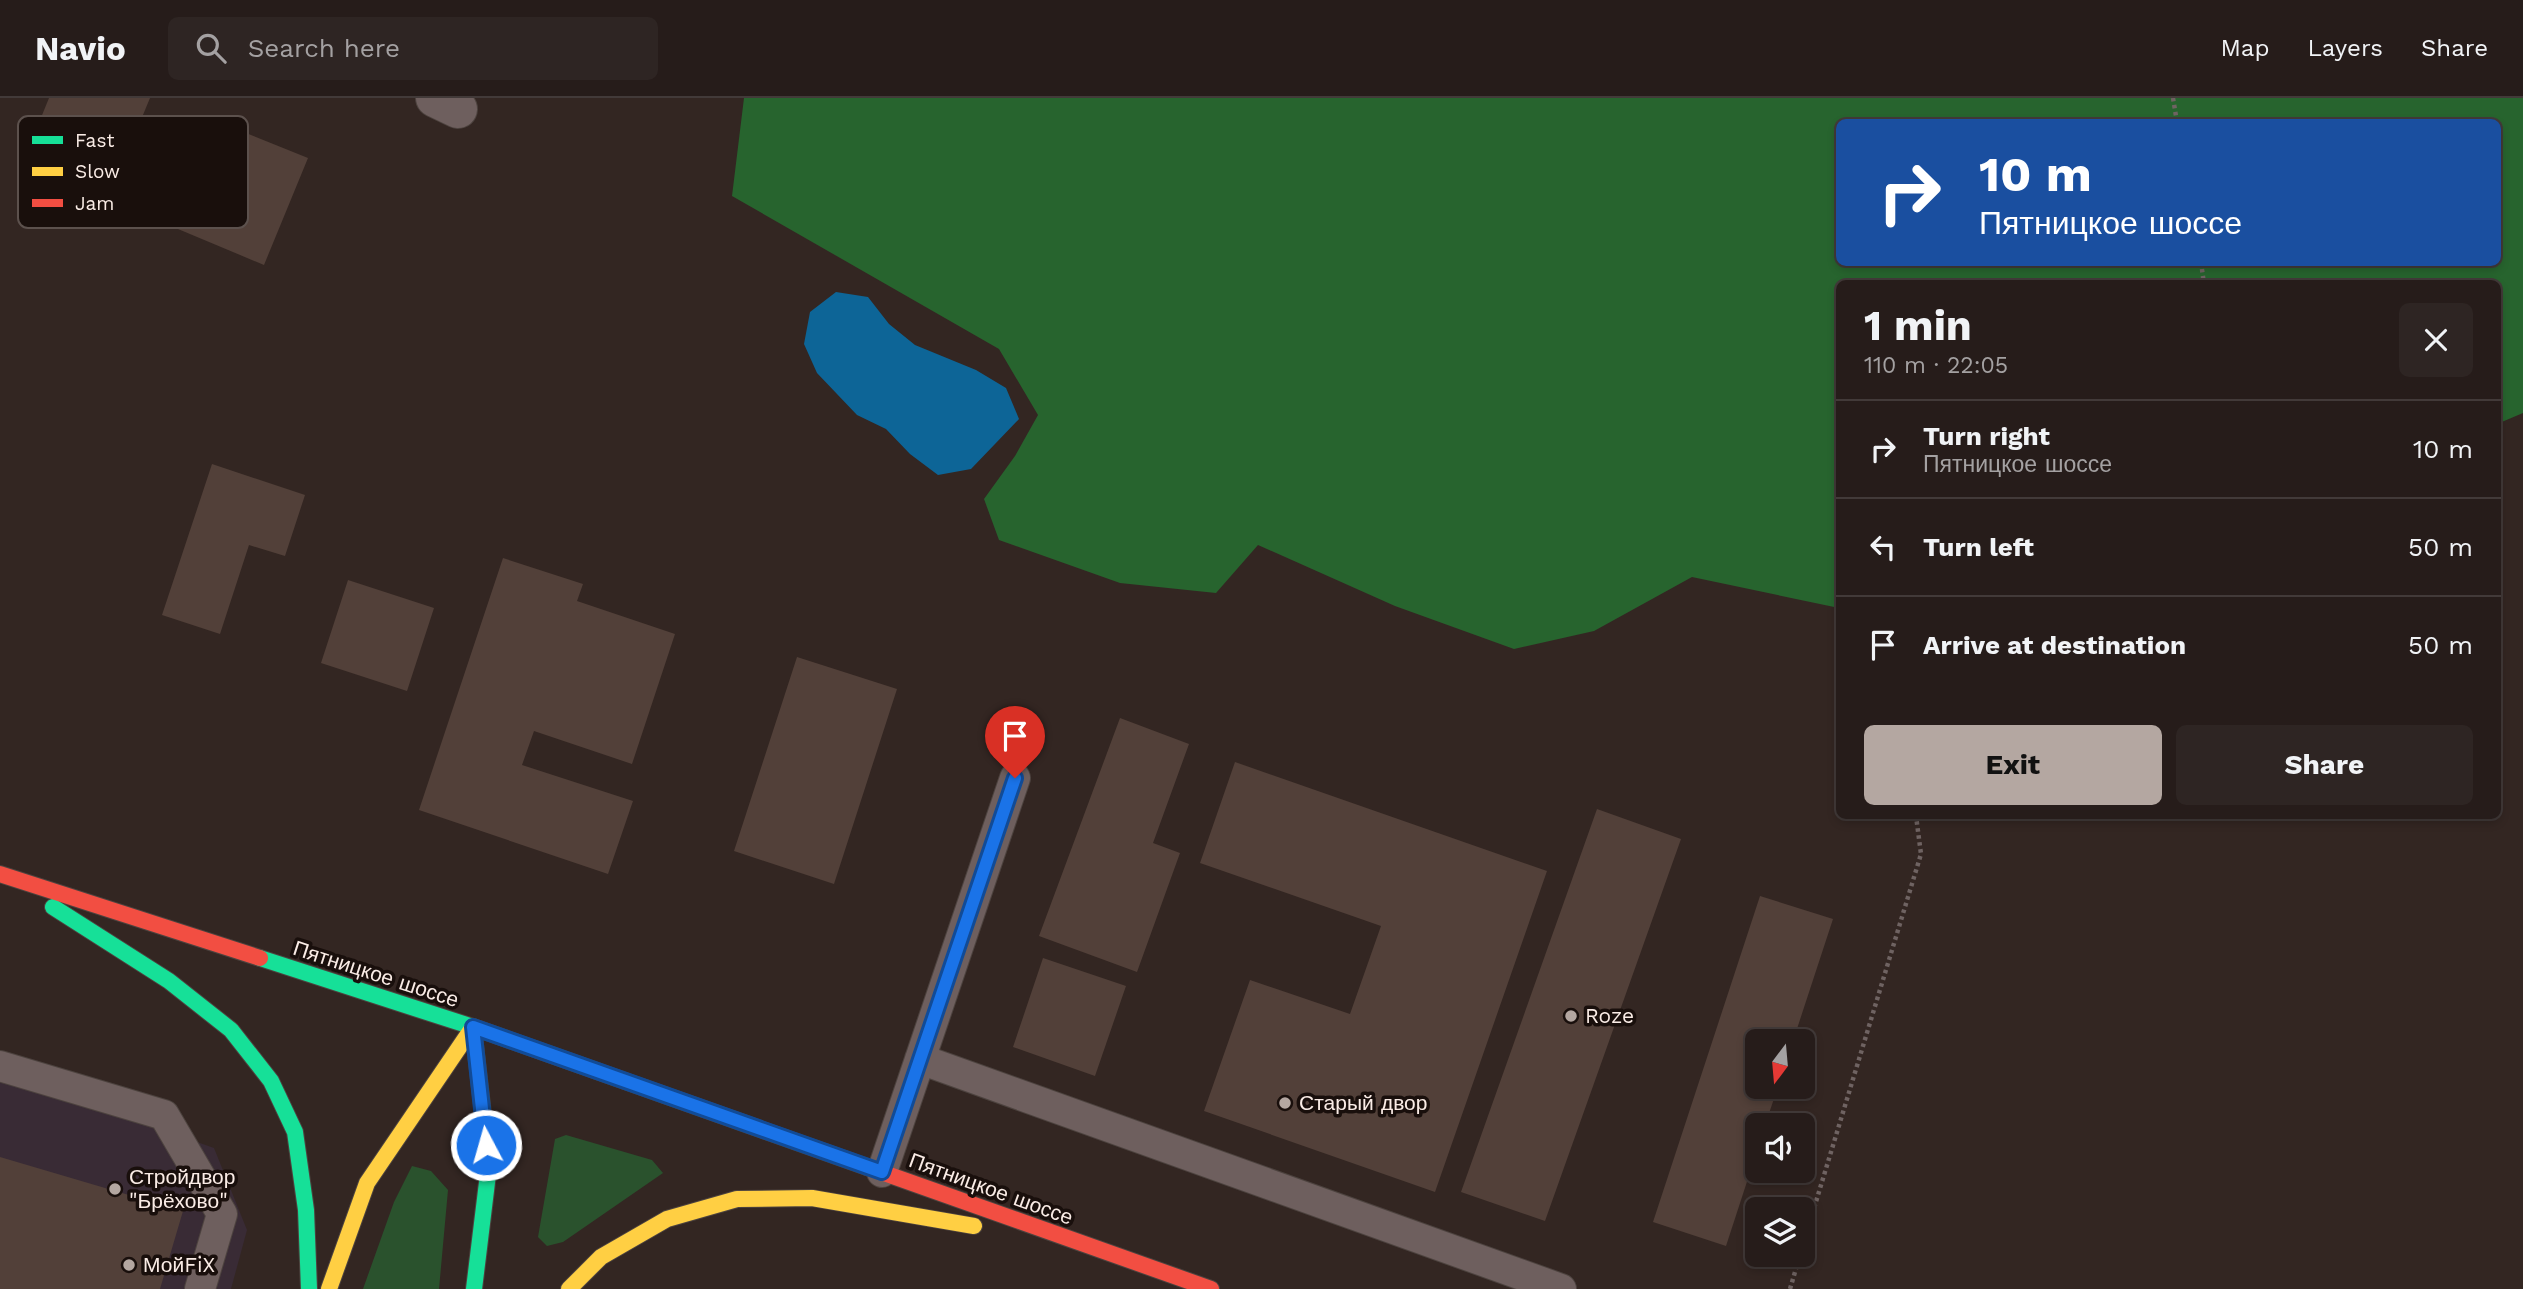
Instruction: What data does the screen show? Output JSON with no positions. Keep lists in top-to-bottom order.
{
  "streets": {
    "main road": ["Пятницкое шоссе"]
  },
  "places": [
    "Roze",
    "Старый двор",
    "Стройдвор \"Брёхово\"",
    "МойFiX"
  ],
  "legend": ["Fast", "Slow", "Jam"],
  "north": "bottom",
  "page": {
    "header": "Navio",
    "search": "Search here",
    "nav": ["Map", "Layers", "Share"],
    "turn": ["10 m", "Пятницкое шоссе"],
    "heading": ["1 min", "110 m · 22:05"],
    "list": [
      {
        "name": "Turn right",
        "note": "Пятницкое шоссе",
        "value": "10 m"
      },
      {
        "name": "Turn left",
        "value": "50 m"
      },
      {
        "name": "Arrive at destination",
        "value": "50 m"
      }
    ],
    "buttons": ["Exit", "Share"]
  }
}
